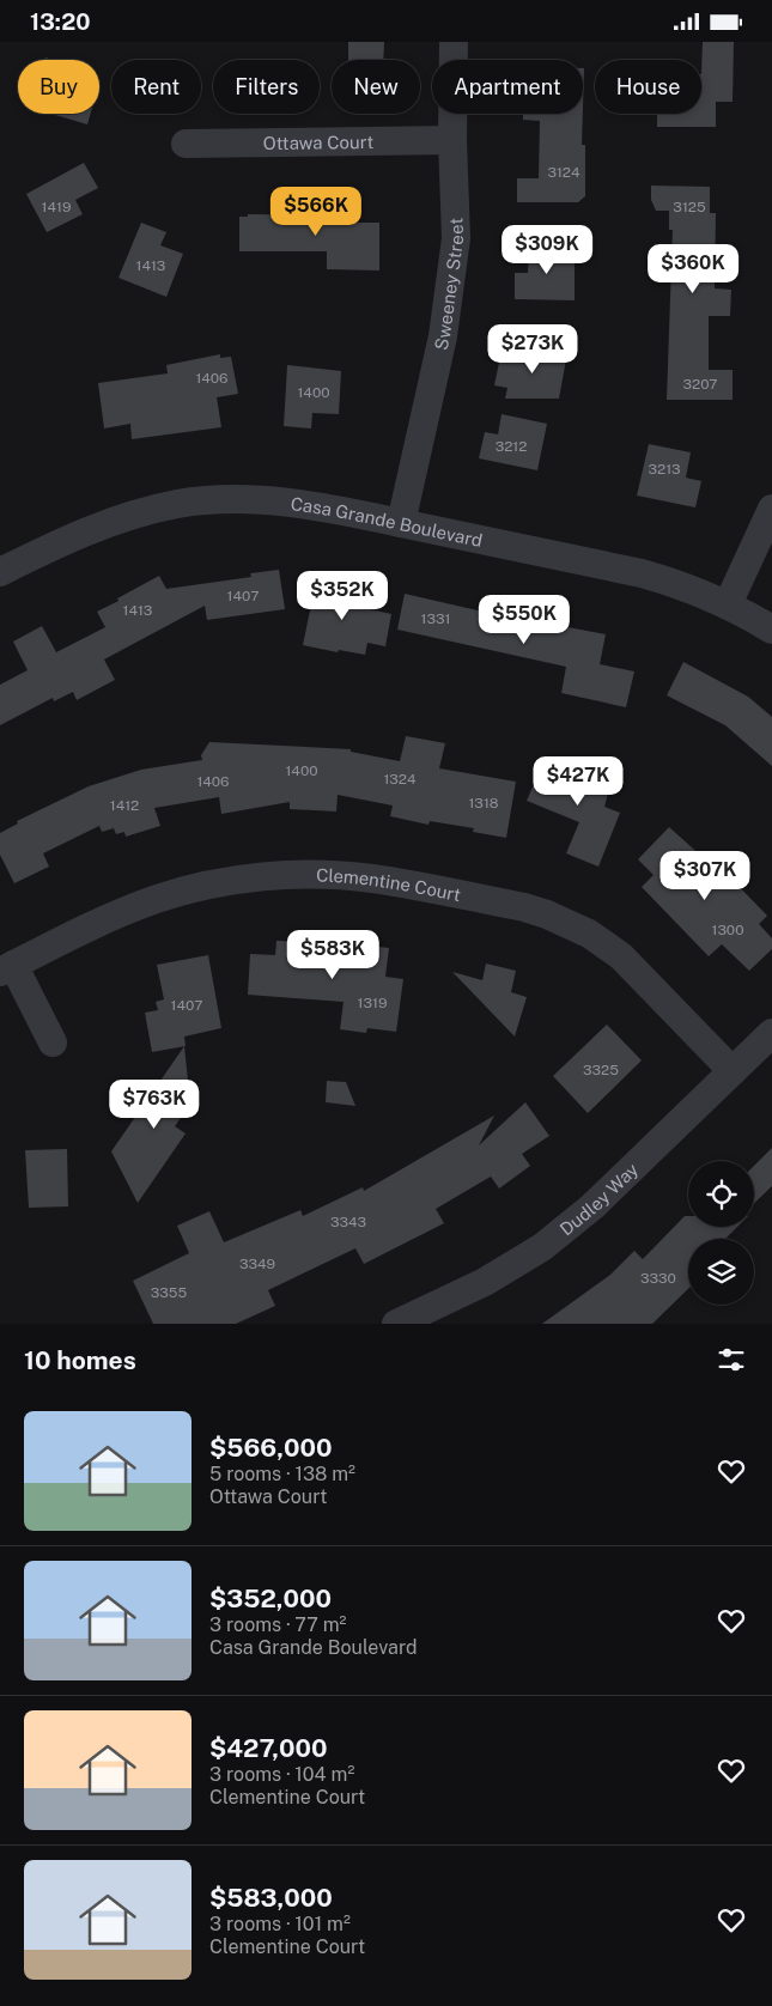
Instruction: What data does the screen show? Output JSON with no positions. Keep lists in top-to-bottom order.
{
  "streets": {
    "street": [
      "Ottawa Court",
      "Sweeney Street",
      "Casa Grande Boulevard",
      "Clementine Court",
      "Dudley Way"
    ]
  },
  "crossings": [
    ["Ottawa Court", "Sweeney Street"],
    ["Sweeney Street", "Casa Grande Boulevard"],
    ["Clementine Court", "Dudley Way"]
  ],
  "house_numbers": [
    "3124",
    "1419",
    "3125",
    "1413",
    "1406",
    "3207",
    "1400",
    "3212",
    "3213",
    "1407",
    "1413",
    "1331",
    "1400",
    "1324",
    "1406",
    "1318",
    "1412",
    "1300",
    "1319",
    "1407",
    "3325",
    "3343",
    "3349",
    "3330",
    "3355"
  ],
  "page": {
    "status": "13:20",
    "chip": [
      "Buy",
      "Rent",
      "Filters",
      "New",
      "Apartment",
      "House"
    ],
    "price": [
      "$566K",
      "$309K",
      "$360K",
      "$273K",
      "$352K",
      "$550K",
      "$427K",
      "$307K",
      "$583K",
      "$763K"
    ],
    "heading": "10 homes",
    "list": [
      {
        "name": "$566,000",
        "note": "5 rooms · 138 m² · Ottawa Court"
      },
      {
        "name": "$352,000",
        "note": "3 rooms · 77 m² · Casa Grande Boulevard"
      },
      {
        "name": "$427,000",
        "note": "3 rooms · 104 m² · Clementine Court"
      },
      {
        "name": "$583,000",
        "note": "3 rooms · 101 m² · Clementine Court"
      }
    ]
  }
}
